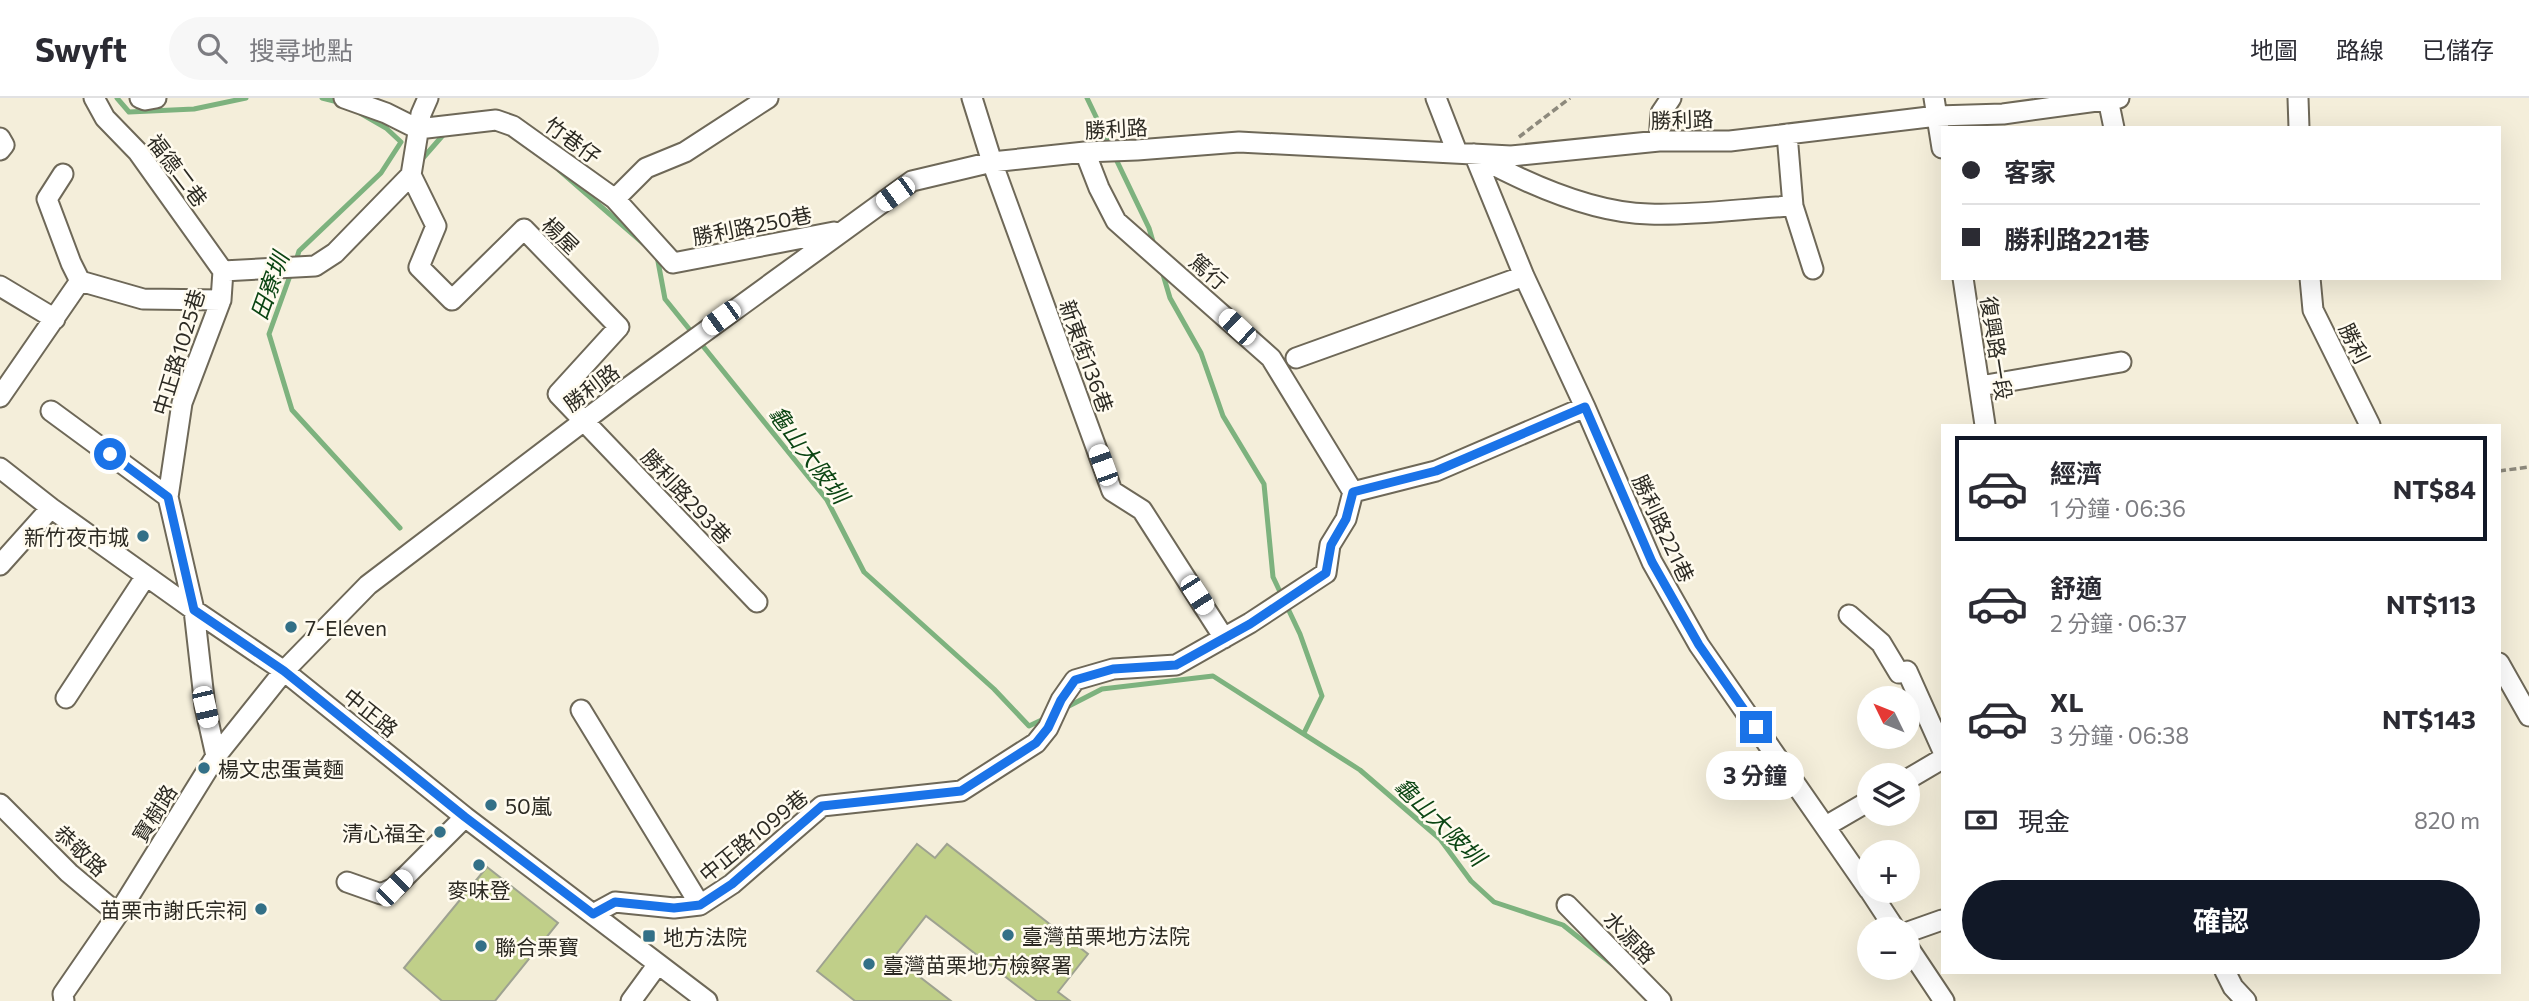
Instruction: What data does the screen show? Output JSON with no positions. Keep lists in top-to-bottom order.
{
  "streets": {
    "street": [
      "勝利路",
      "竹巷仔",
      "福德二巷",
      "勝利路250巷",
      "楊屋",
      "篤行",
      "勝利",
      "復興路一段",
      "中正路1025巷",
      "新東街136巷",
      "勝利路293巷",
      "勝利路221巷",
      "中正路",
      "寶樹路",
      "中正路1099巷",
      "恭敬路",
      "水源路"
    ]
  },
  "crossings": [
    ["勝利路", "勝利路250巷"],
    ["勝利路", "楊屋"],
    ["勝利路", "篤行"],
    ["勝利路", "新東街136巷"],
    ["勝利路", "勝利路293巷"],
    ["勝利路", "勝利路221巷"],
    ["勝利路", "中正路"],
    ["勝利路", "寶樹路"],
    ["竹巷仔", "勝利路250巷"],
    ["福德二巷", "中正路1025巷"],
    ["楊屋", "勝利路293巷"],
    ["篤行", "中正路1099巷"],
    ["中正路1025巷", "中正路"],
    ["中正路1025巷", "寶樹路"],
    ["新東街136巷", "中正路1099巷"],
    ["中正路", "寶樹路"],
    ["中正路", "中正路1099巷"],
    ["寶樹路", "恭敬路"]
  ],
  "water": ["田寮圳", "龜山大陂圳"],
  "places": {
    "other": [
      "新竹夜市城",
      "7-Eleven",
      "楊文忠蛋黃麵",
      "50嵐",
      "清心福全",
      "麥味登",
      "苗栗市謝氏宗祠",
      "臺灣苗栗地方法院",
      "聯合栗寶",
      "臺灣苗栗地方檢察署"
    ],
    "transit": ["地方法院"]
  },
  "north": "top left",
  "page": {
    "header": "Swyft",
    "search": "搜尋地點",
    "nav": ["地圖", "路線", "已儲存"],
    "banner": ["客家", "勝利路221巷"],
    "list": [
      {
        "name": "經濟",
        "note": "1 分鐘 · 06:36",
        "value": "NT$84"
      },
      {
        "name": "舒適",
        "note": "2 分鐘 · 06:37",
        "value": "NT$113"
      },
      {
        "name": "XL",
        "note": "3 分鐘 · 06:38",
        "value": "NT$143"
      }
    ],
    "map_buttons": ["+", "−"],
    "bubble": "3 分鐘",
    "pay": ["現金", "820 m"],
    "buttons": "確認"
  }
}
